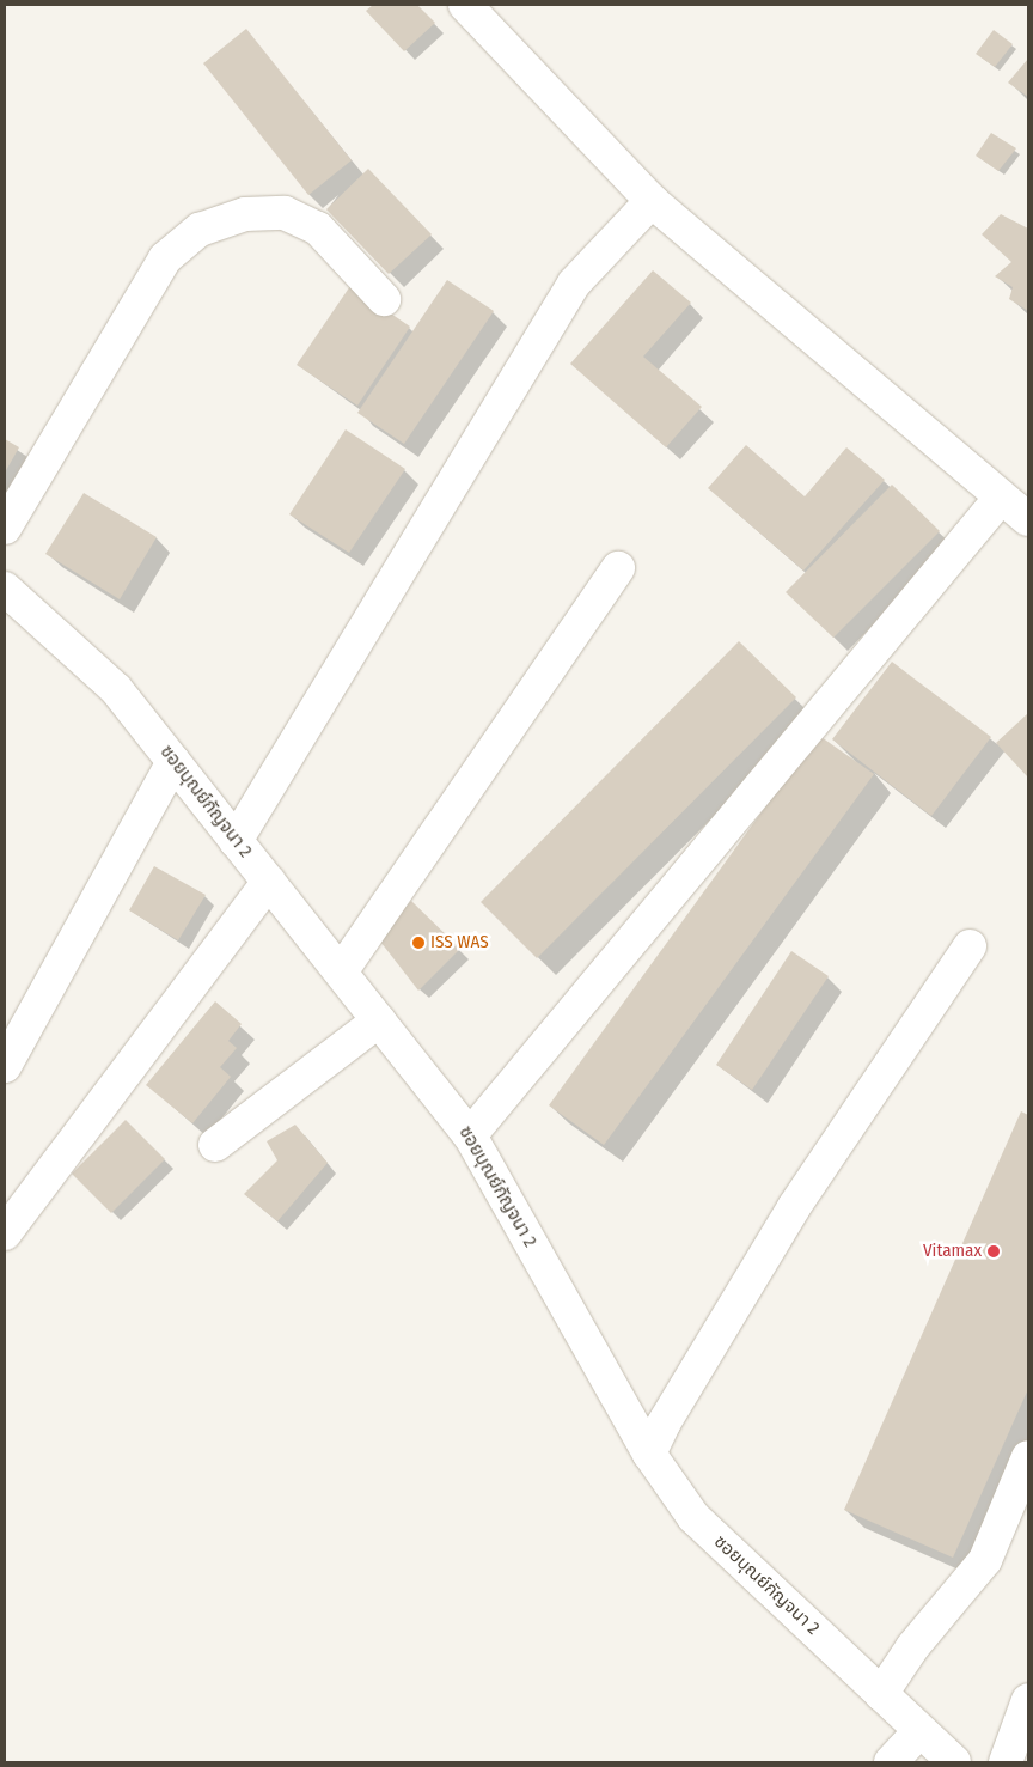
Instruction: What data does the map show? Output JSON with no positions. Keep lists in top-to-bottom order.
{
  "streets": {
    "street": ["ซอยบุณย์กัญจนา 2"]
  },
  "places": ["ISS WAS", "Vitamax"]
}
